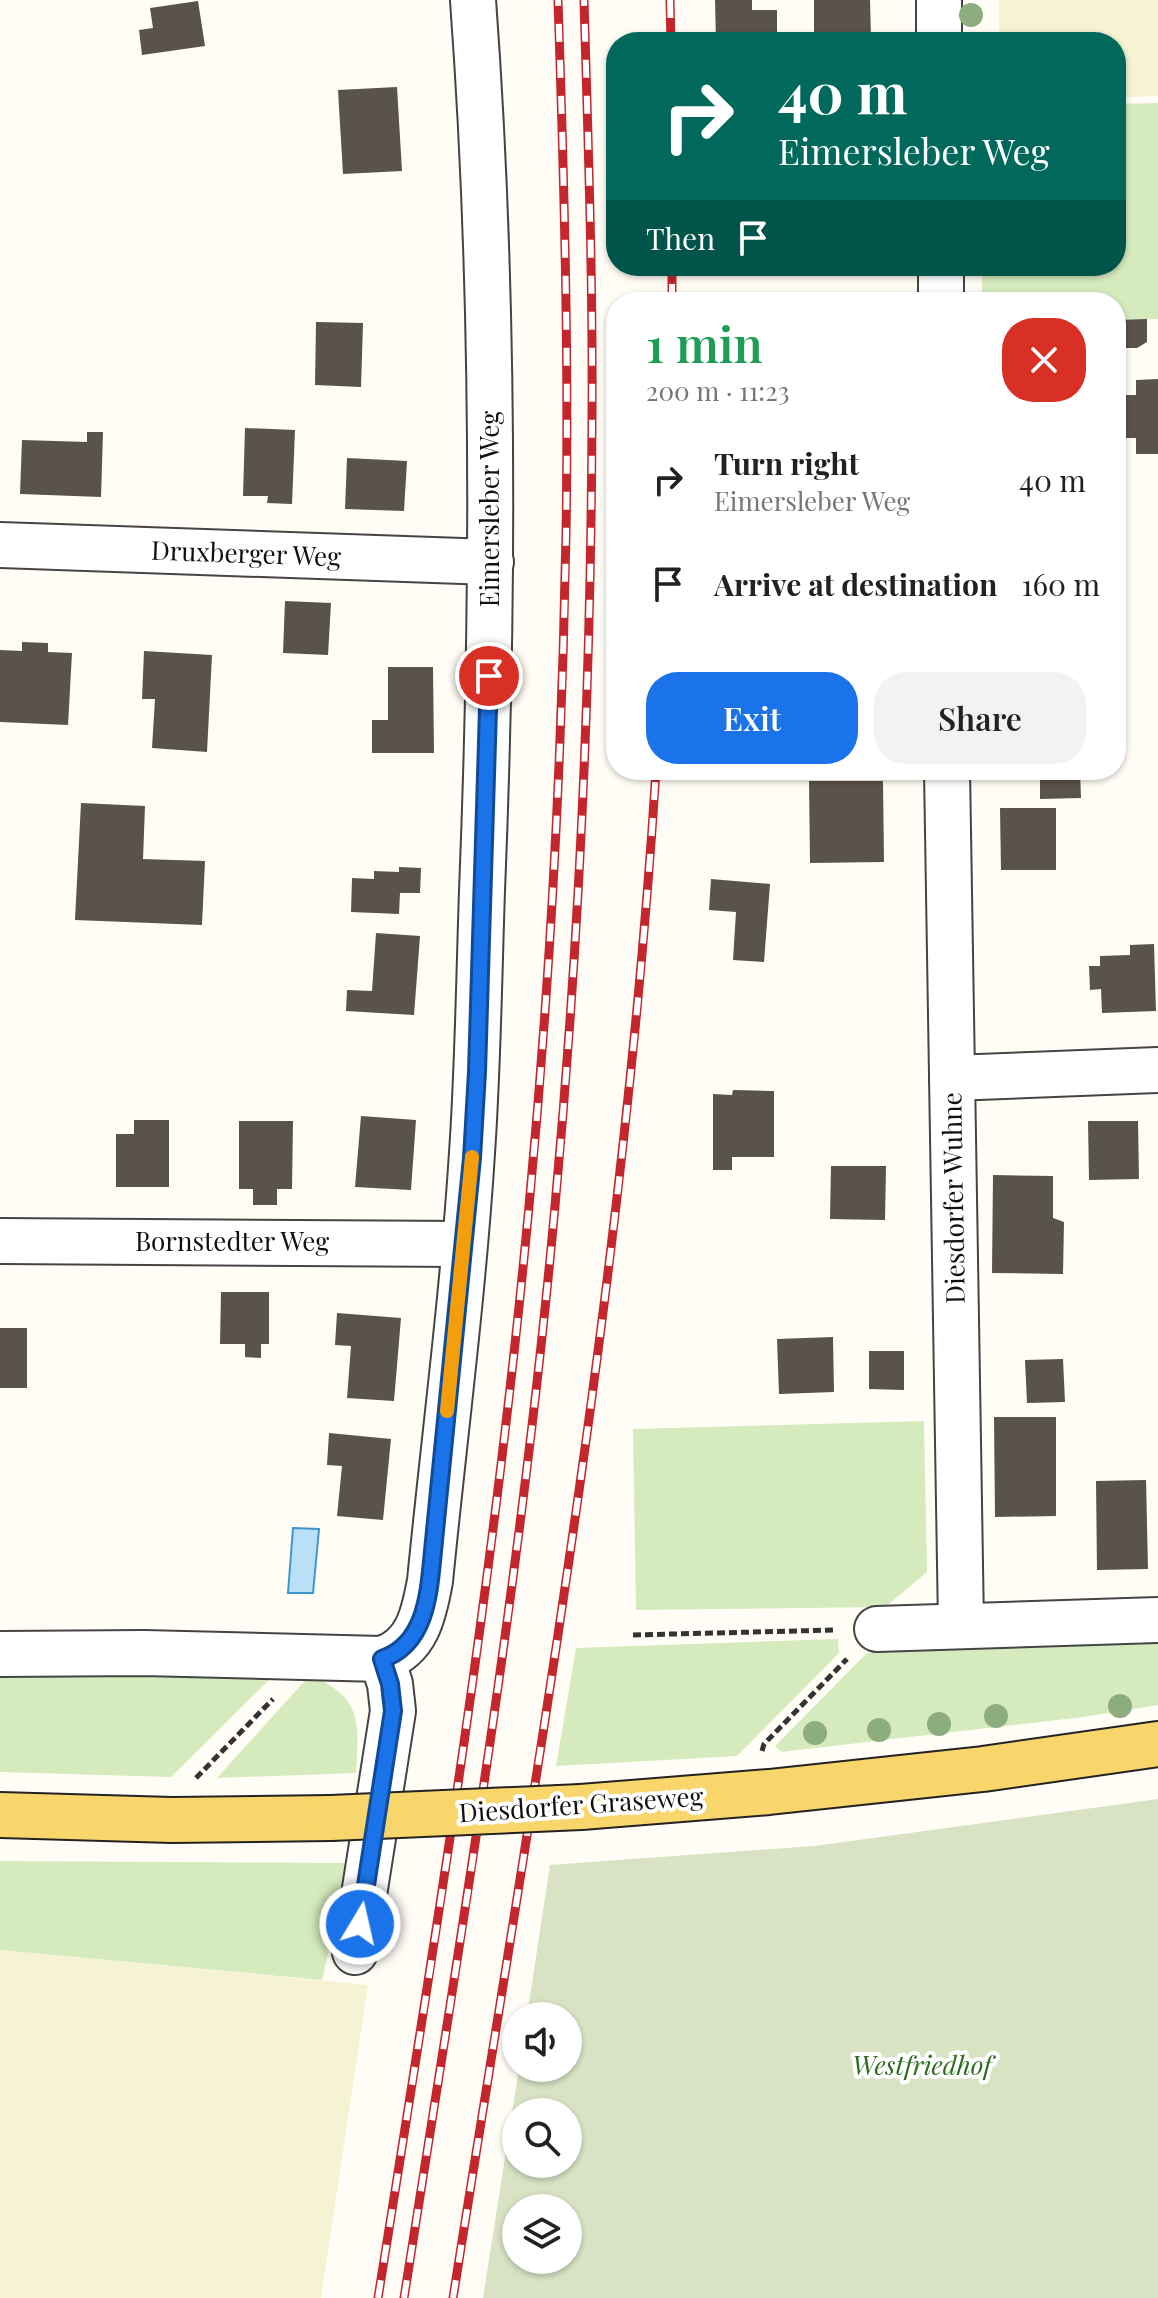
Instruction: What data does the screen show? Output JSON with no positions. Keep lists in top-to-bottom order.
{
  "streets": {
    "main road": ["Diesdorfer Graseweg"],
    "street": [
      "Eimersleber Weg",
      "Druxberger Weg",
      "Diesdorfer Wuhne",
      "Bornstedter Weg"
    ]
  },
  "crossings": [
    ["Eimersleber Weg", "Druxberger Weg"],
    ["Eimersleber Weg", "Bornstedter Weg"]
  ],
  "parks": ["Westfriedhof"],
  "page": {
    "turn": ["40 m", "Eimersleber Weg"],
    "then": "Then",
    "heading": ["1 min", "200 m · 11:23"],
    "list": [
      {
        "name": "Turn right",
        "note": "Eimersleber Weg",
        "value": "40 m"
      },
      {
        "name": "Arrive at destination",
        "value": "160 m"
      }
    ],
    "buttons": ["Exit", "Share"]
  }
}
